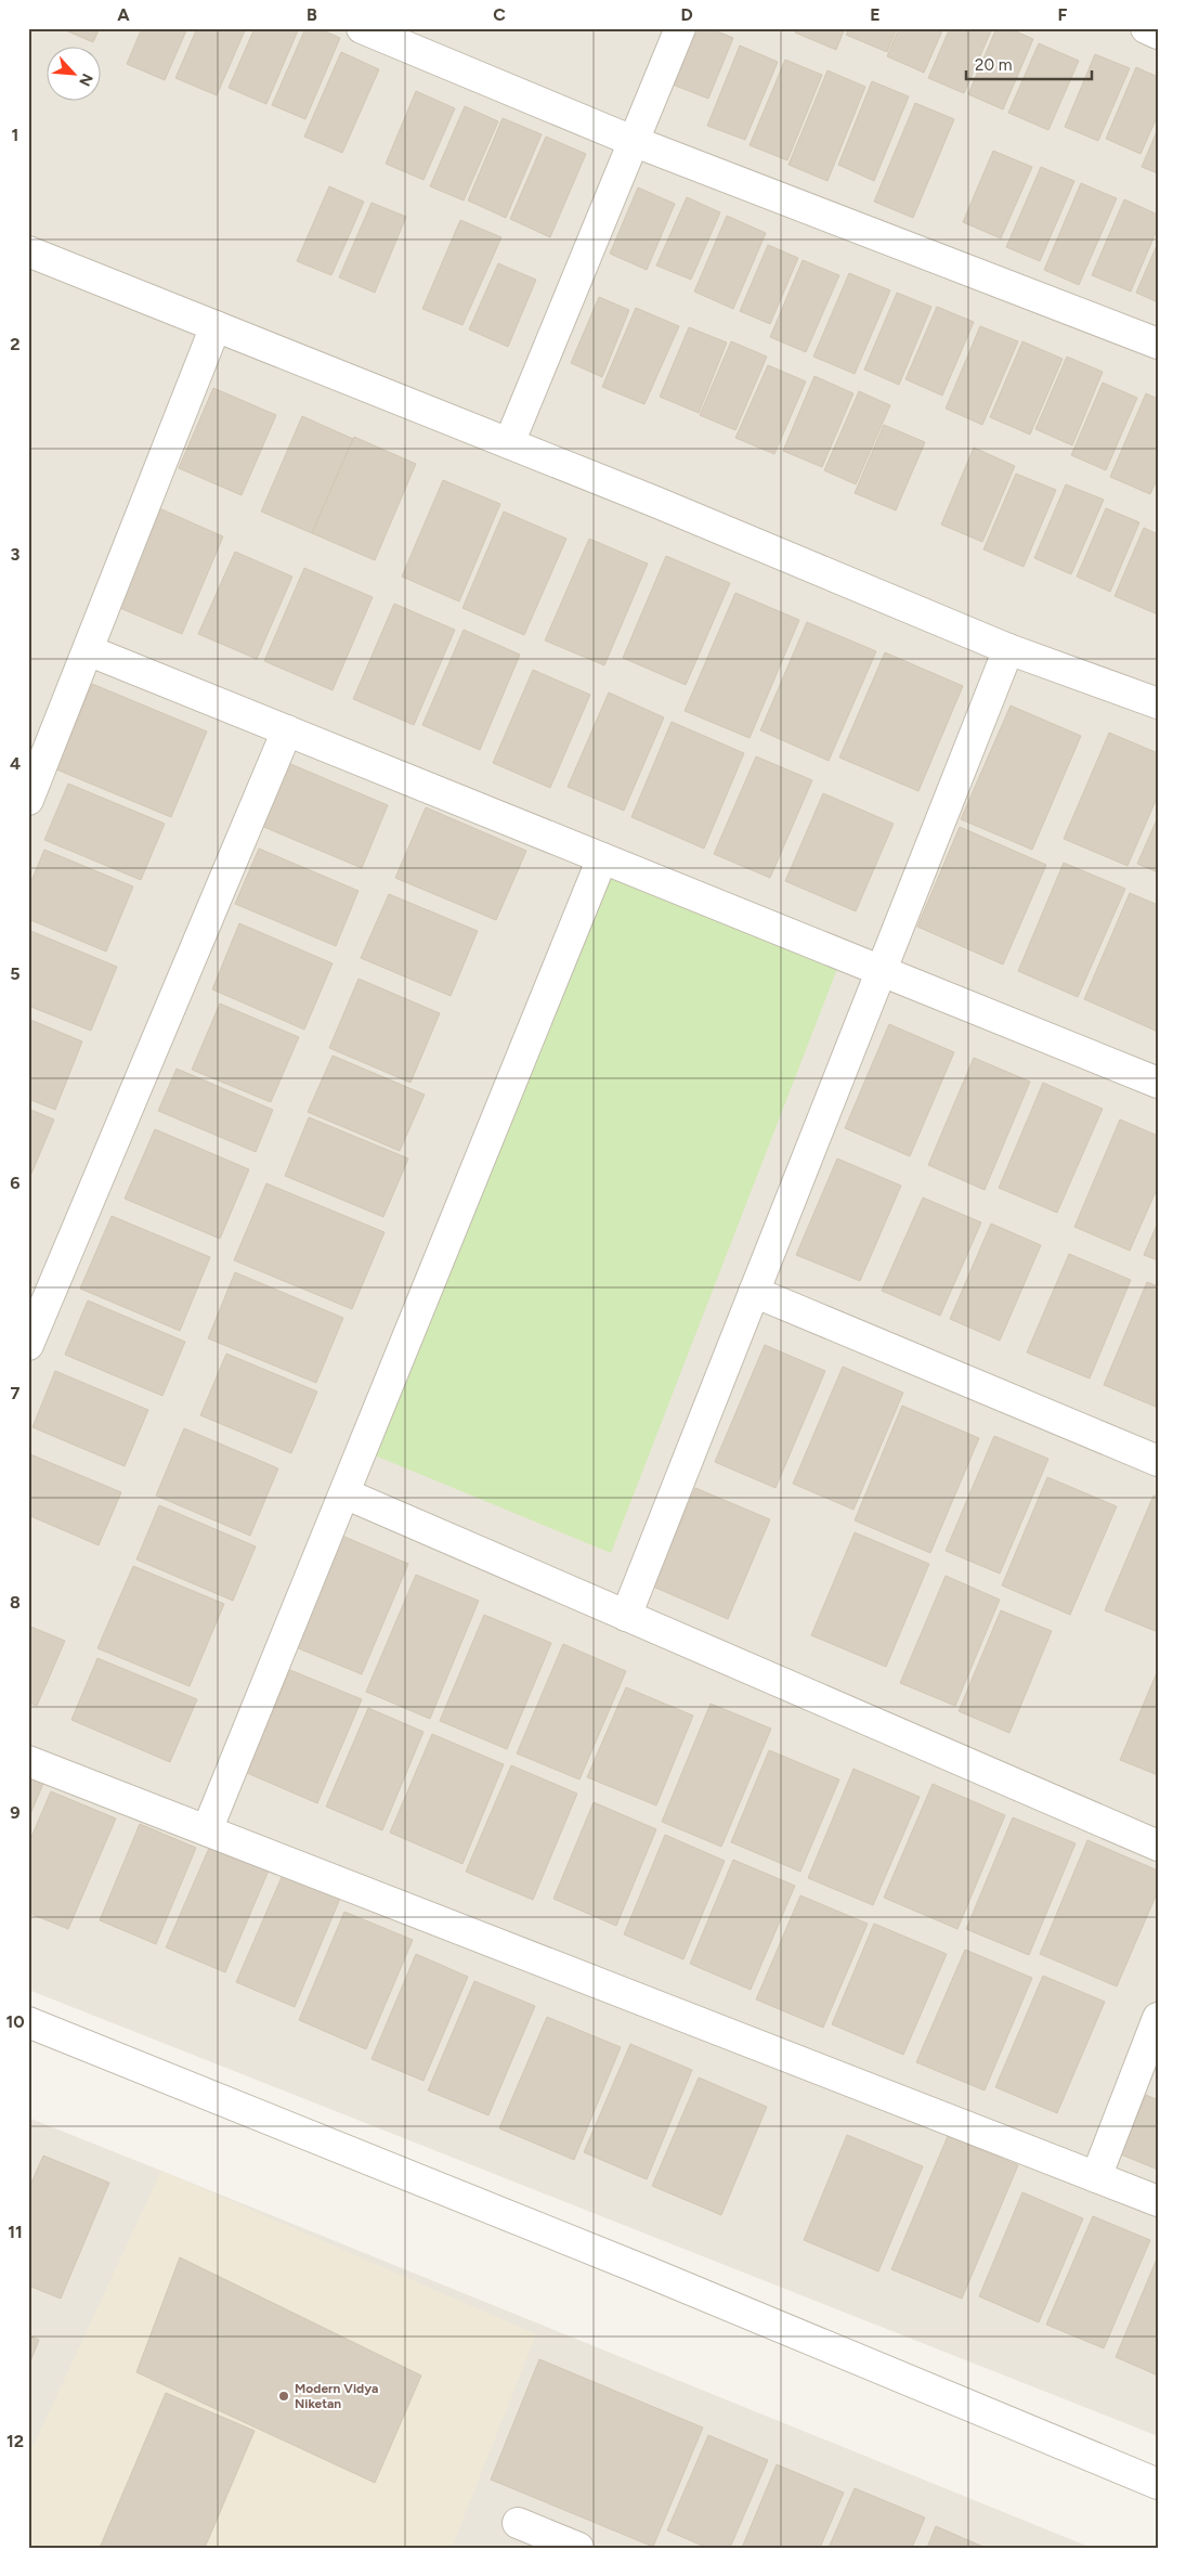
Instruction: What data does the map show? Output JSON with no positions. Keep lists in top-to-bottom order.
{
  "places": ["Modern Vidya Niketan"],
  "scale_bar": "20 m",
  "north": "bottom right",
  "grid": {
    "columns": [
      "A",
      "B",
      "C",
      "D",
      "E",
      "F"
    ],
    "rows": [
      "1",
      "2",
      "3",
      "4",
      "5",
      "6",
      "7",
      "8",
      "9",
      "10",
      "11",
      "12"
    ]
  }
}
